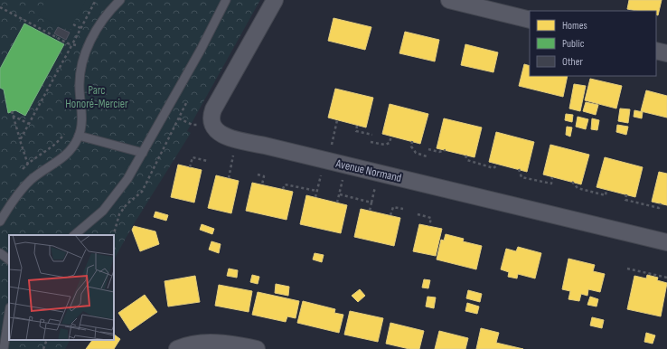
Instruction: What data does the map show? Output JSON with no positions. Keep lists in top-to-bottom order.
{
  "streets": {
    "street": ["Avenue Normand"]
  },
  "parks": ["Parc Honoré-Mercier"],
  "legend": ["Homes", "Public", "Other"]
}
